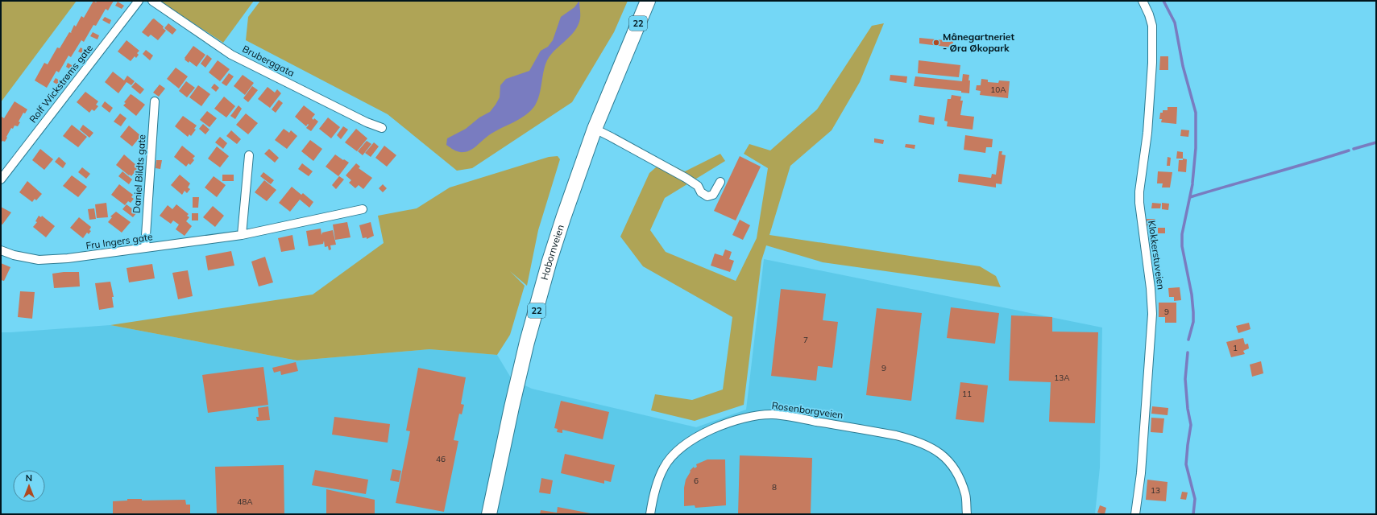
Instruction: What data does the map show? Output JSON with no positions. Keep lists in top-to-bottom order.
{
  "streets": {
    "highway": ["22", "Habornveien"],
    "street": [
      "Bruberggata",
      "Rolf Wickstrøms gate",
      "Daniel Bildts gate",
      "Fru Ingers gate",
      "Klokkerstuveien",
      "Rosenborgveien"
    ]
  },
  "crossings": [
    ["Daniel Bildts gate", "Fru Ingers gate"]
  ],
  "places": ["Månegartneriet - Øra Økopark"],
  "house_numbers": [
    "10A",
    "9",
    "7",
    "1",
    "9",
    "13A",
    "11",
    "46",
    "6",
    "8",
    "13",
    "48A"
  ],
  "north": "top"
}
